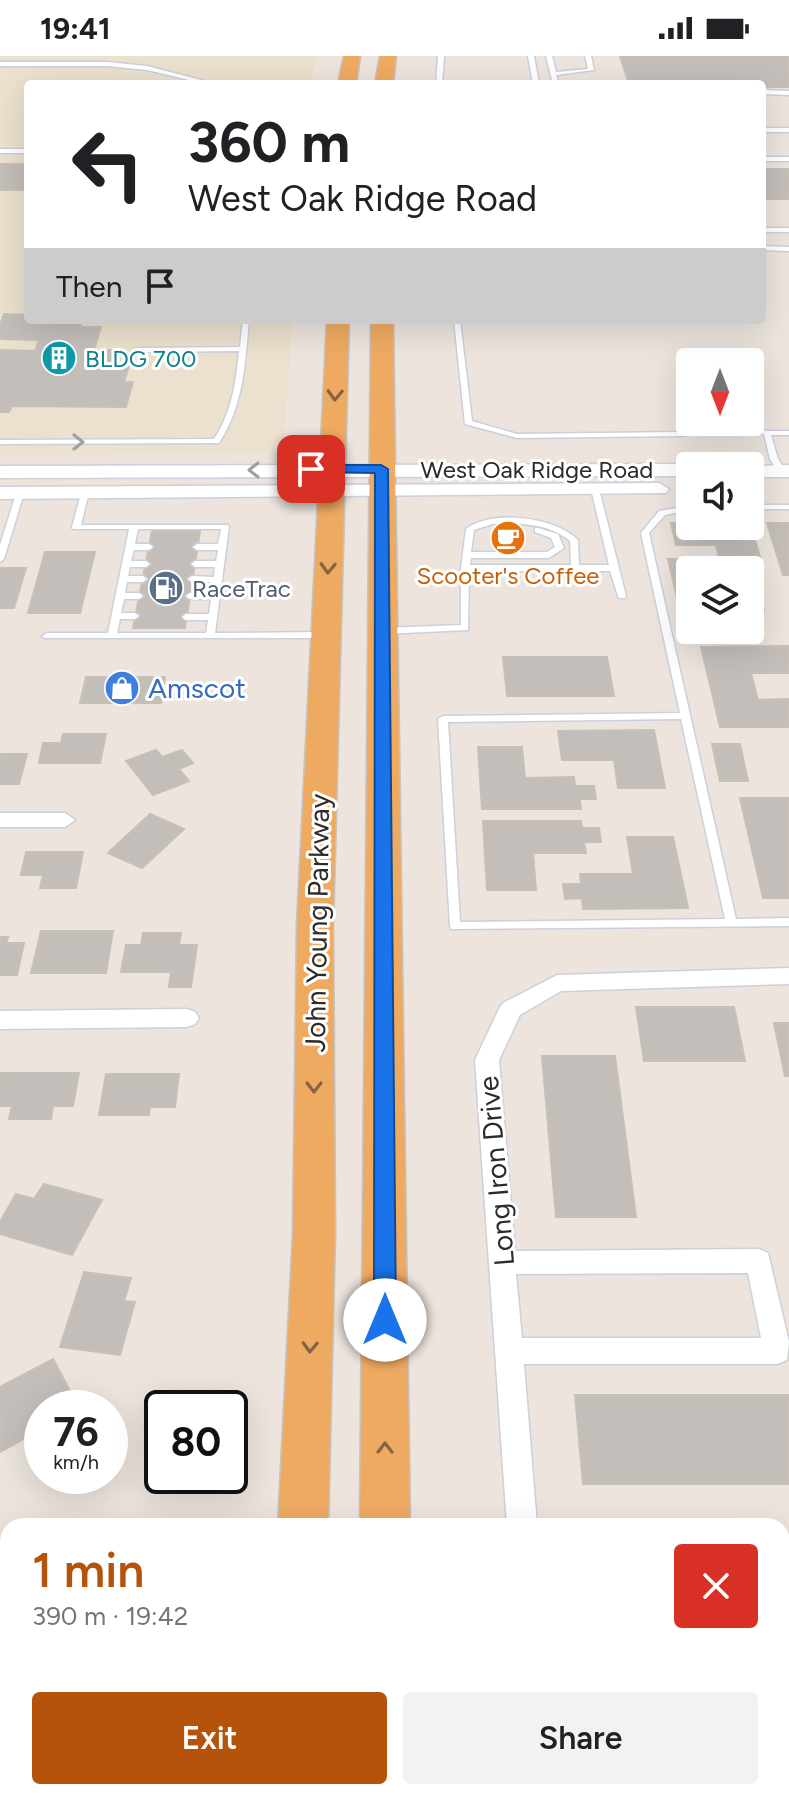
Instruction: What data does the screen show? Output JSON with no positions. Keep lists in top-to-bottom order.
{
  "streets": {
    "highway": ["John Young Parkway"],
    "street": ["West Oak Ridge Road", "Long Iron Drive"]
  },
  "crossings": [
    ["West Oak Ridge Road", "John Young Parkway"]
  ],
  "places": {
    "building": ["BLDG 700"],
    "cafe": ["Scooter's Coffee"],
    "fuel station": ["RaceTrac"],
    "shop": ["Amscot"]
  },
  "north": "bottom",
  "page": {
    "status": "19:41",
    "turn": ["360 m", "West Oak Ridge Road"],
    "then": "Then",
    "speed": "76 km/h",
    "limit": "80",
    "heading": ["1 min", "390 m · 19:42"],
    "buttons": ["Exit", "Share"]
  }
}
